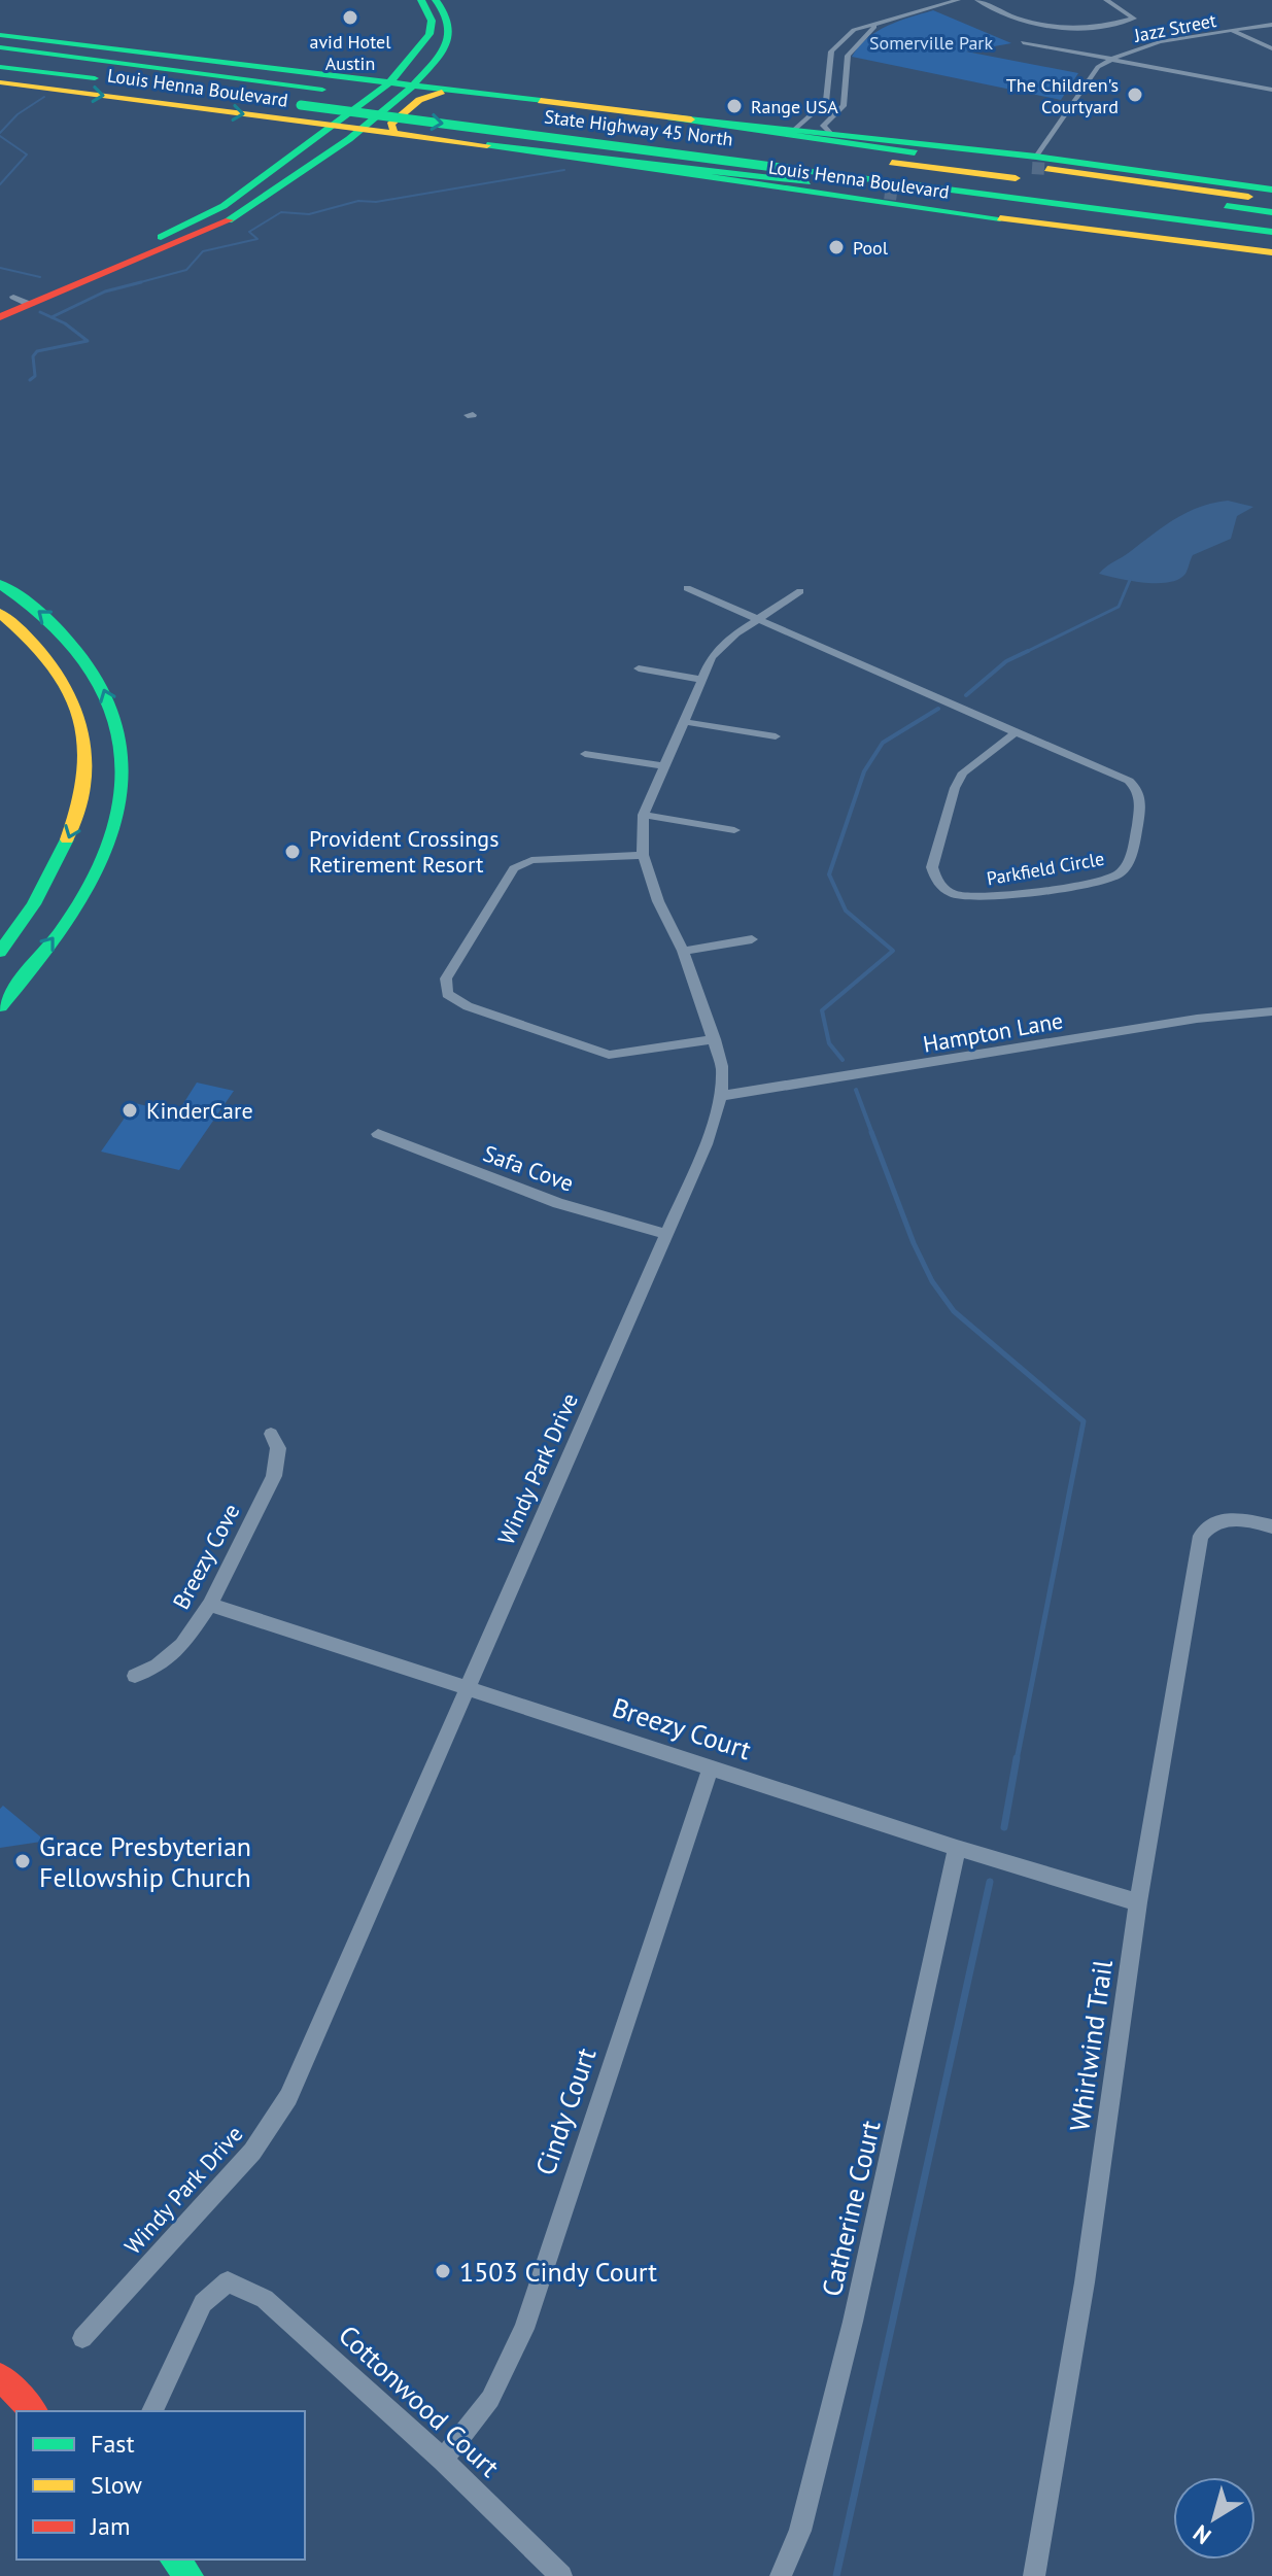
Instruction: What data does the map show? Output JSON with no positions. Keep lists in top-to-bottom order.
{
  "streets": {
    "main road": ["Louis Henna Boulevard", "State Highway 45 North"],
    "street": [
      "Jazz Street",
      "Parkfield Circle",
      "Hampton Lane",
      "Safa Cove",
      "Windy Park Drive",
      "Breezy Cove",
      "Breezy Court",
      "Whirlwind Trail",
      "Cindy Court",
      "Catherine Court",
      "Cottonwood Court"
    ]
  },
  "crossings": [
    ["Jazz Street", "Louis Henna Boulevard"],
    ["Louis Henna Boulevard", "State Highway 45 North"],
    ["Parkfield Circle", "Windy Park Drive"],
    ["Hampton Lane", "Windy Park Drive"],
    ["Safa Cove", "Windy Park Drive"],
    ["Windy Park Drive", "Breezy Court"],
    ["Breezy Cove", "Breezy Court"],
    ["Breezy Court", "Whirlwind Trail"],
    ["Breezy Court", "Cindy Court"],
    ["Breezy Court", "Catherine Court"],
    ["Cindy Court", "Cottonwood Court"]
  ],
  "parks": ["Somerville Park"],
  "places": [
    "avid Hotel Austin",
    "The Children's Courtyard",
    "Range USA",
    "Pool",
    "Provident Crossings Retirement Resort",
    "KinderCare",
    "Grace Presbyterian Fellowship Church",
    "1503 Cindy Court"
  ],
  "legend": ["Fast", "Slow", "Jam"],
  "north": "bottom left"
}
